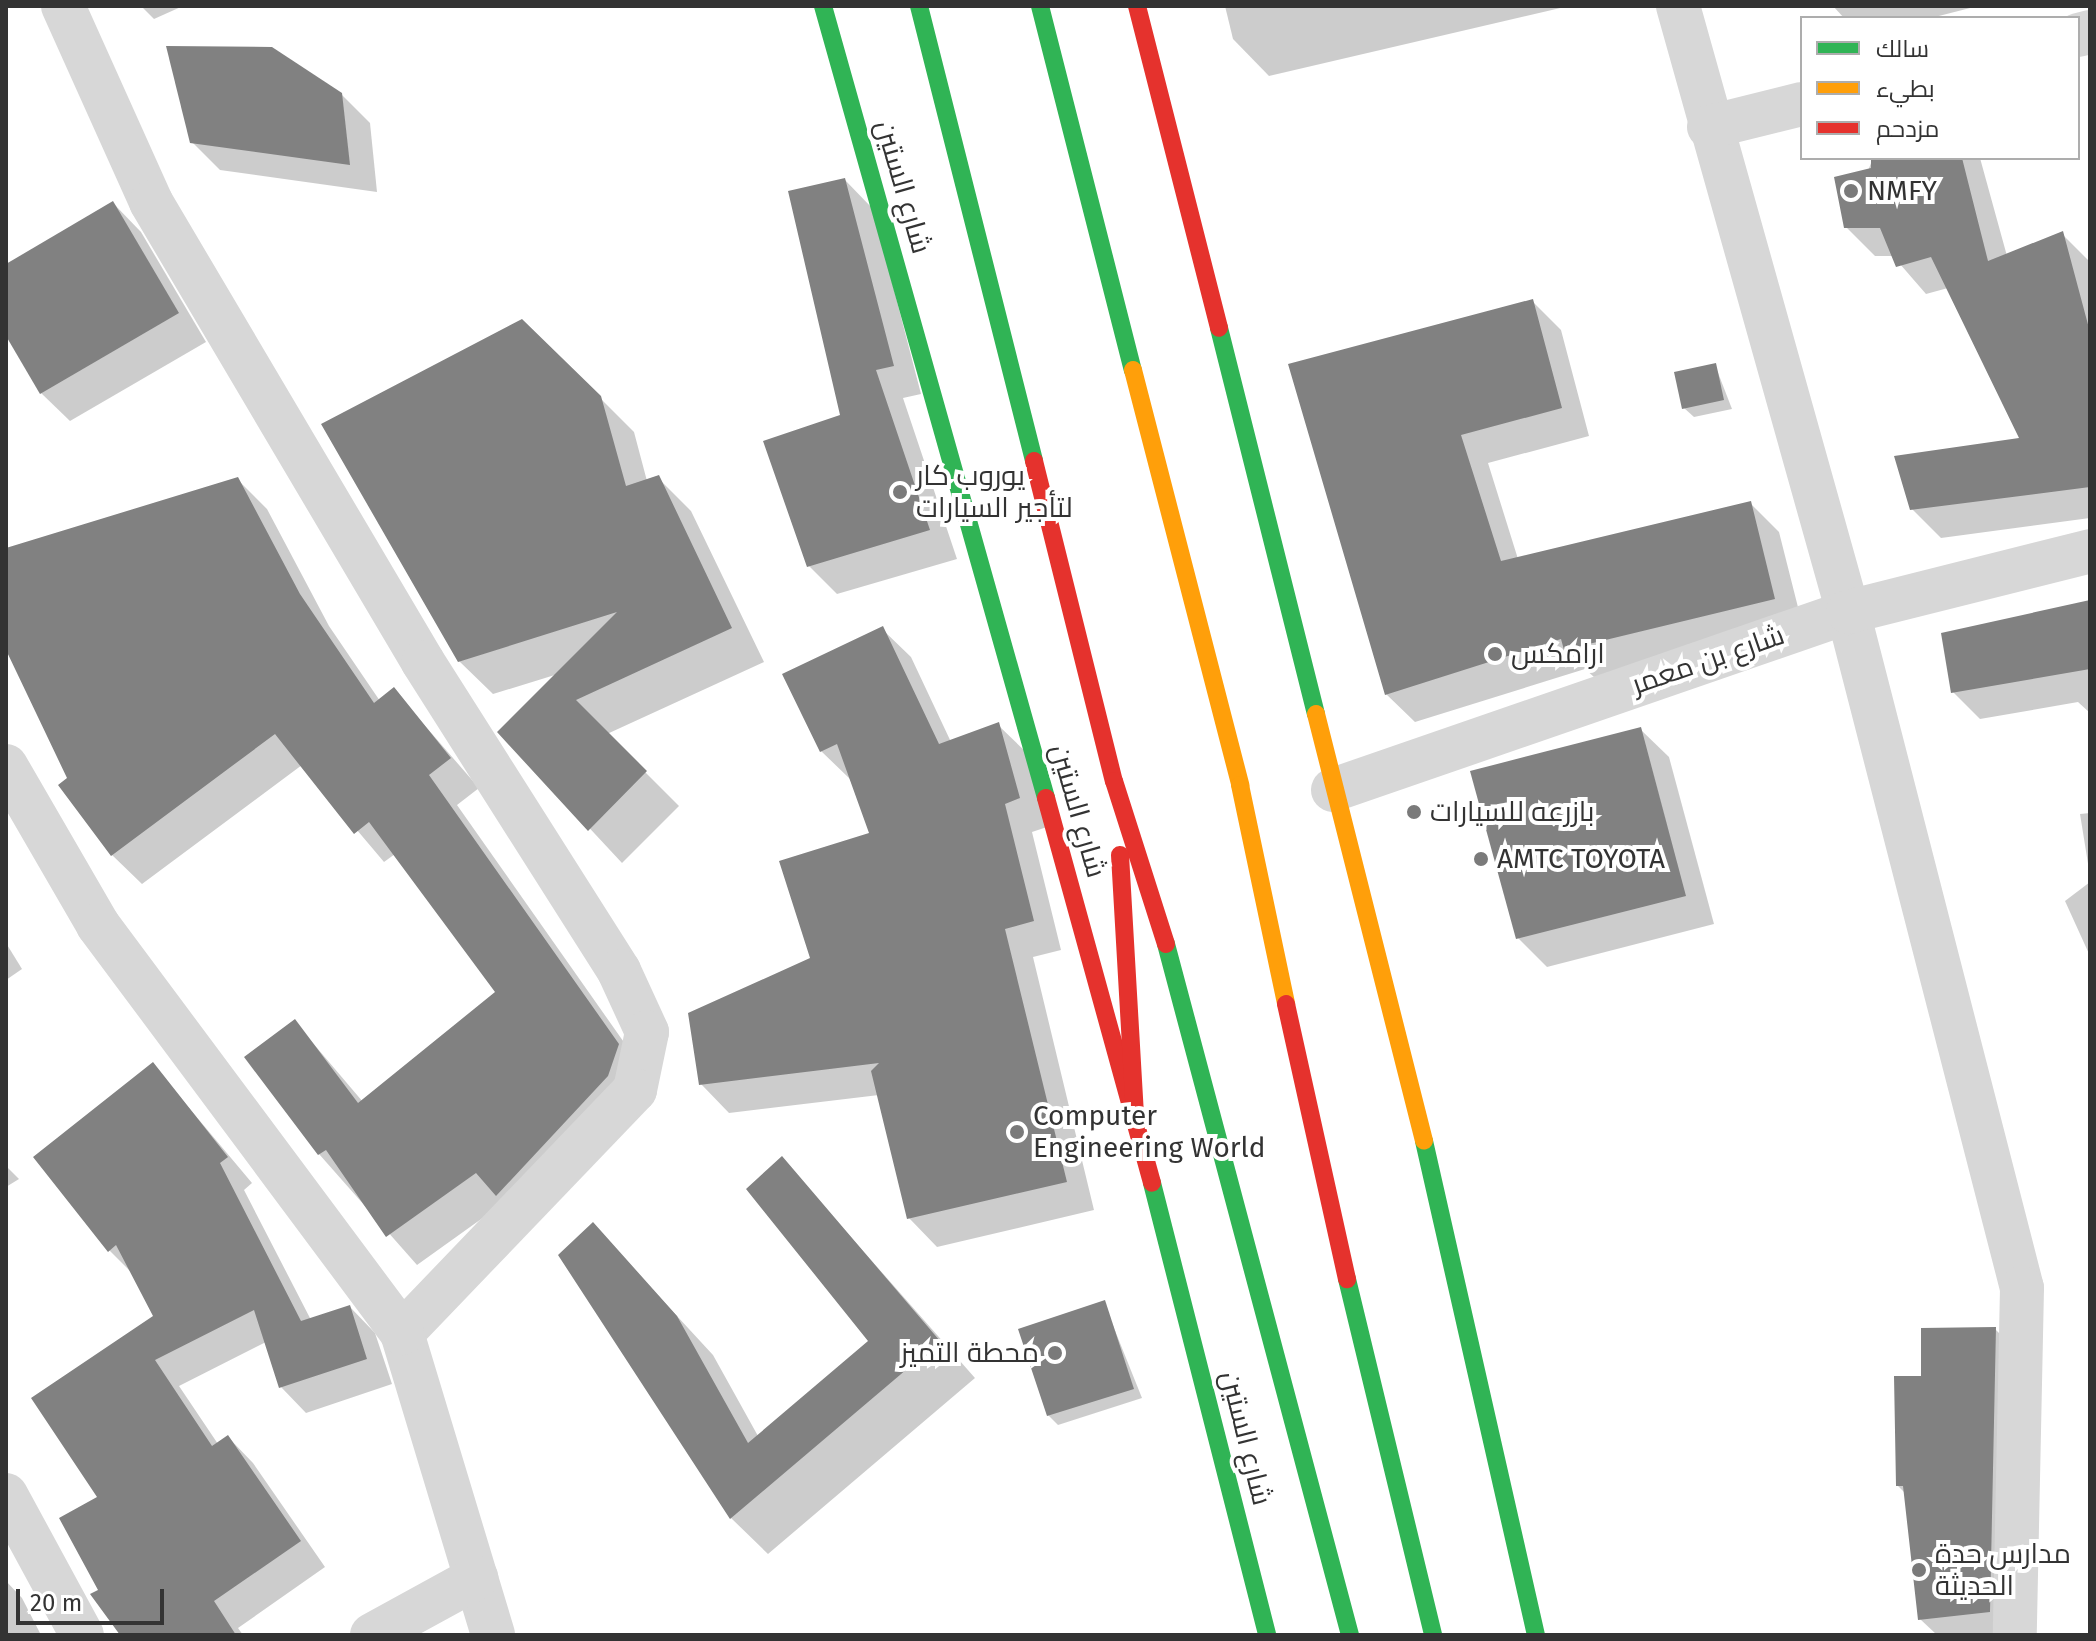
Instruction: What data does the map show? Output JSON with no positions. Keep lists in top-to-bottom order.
{
  "streets": {
    "main road": ["شارع الستين"],
    "street": ["شارع بن معمر"]
  },
  "places": [
    "NMFY",
    "يوروب كار لتأجير السيارات",
    "ارامكس",
    "بازرعه للسيارات",
    "AMTC TOYOTA",
    "Computer Engineering World",
    "محطة التميز",
    "مدارس حدة الحديثة"
  ],
  "legend": ["سالك", "بطيء", "مزدحم"],
  "scale_bar": "20 m"
}
